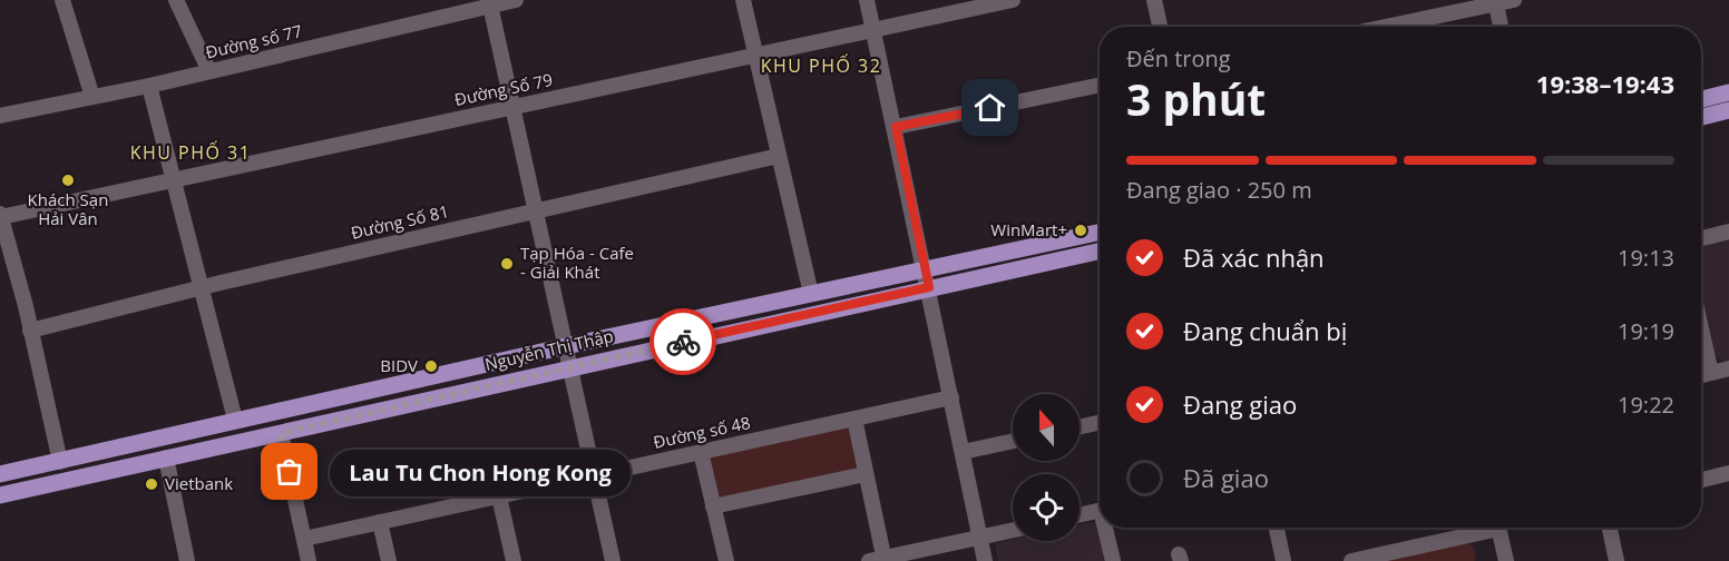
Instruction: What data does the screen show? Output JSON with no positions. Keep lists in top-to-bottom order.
{
  "streets": {
    "main road": ["Nguyễn Thị Thập"],
    "street": [
      "Đường số 77",
      "Đường Số 79",
      "Đường Số 81",
      "Đường số 48"
    ]
  },
  "districts": ["KHU PHỐ 32", "KHU PHỐ 31"],
  "places": [
    "Khách Sạn Hải Vân",
    "WinMart+",
    "Tạp Hóa - Cafe - Giải Khát",
    "BIDV",
    "Lau Tu Chon Hong Kong",
    "Vietbank"
  ],
  "north": "top",
  "page": {
    "heading": ["3 phút", "Đến trong", "19:38–19:43"],
    "bar": "Đang giao · 250 m",
    "list": [
      ["Đã xác nhận", "19:13"],
      ["Đang chuẩn bị", "19:19"],
      ["Đang giao", "19:22"],
      "Đã giao"
    ],
    "bubble": "Lau Tu Chon Hong Kong"
  }
}
